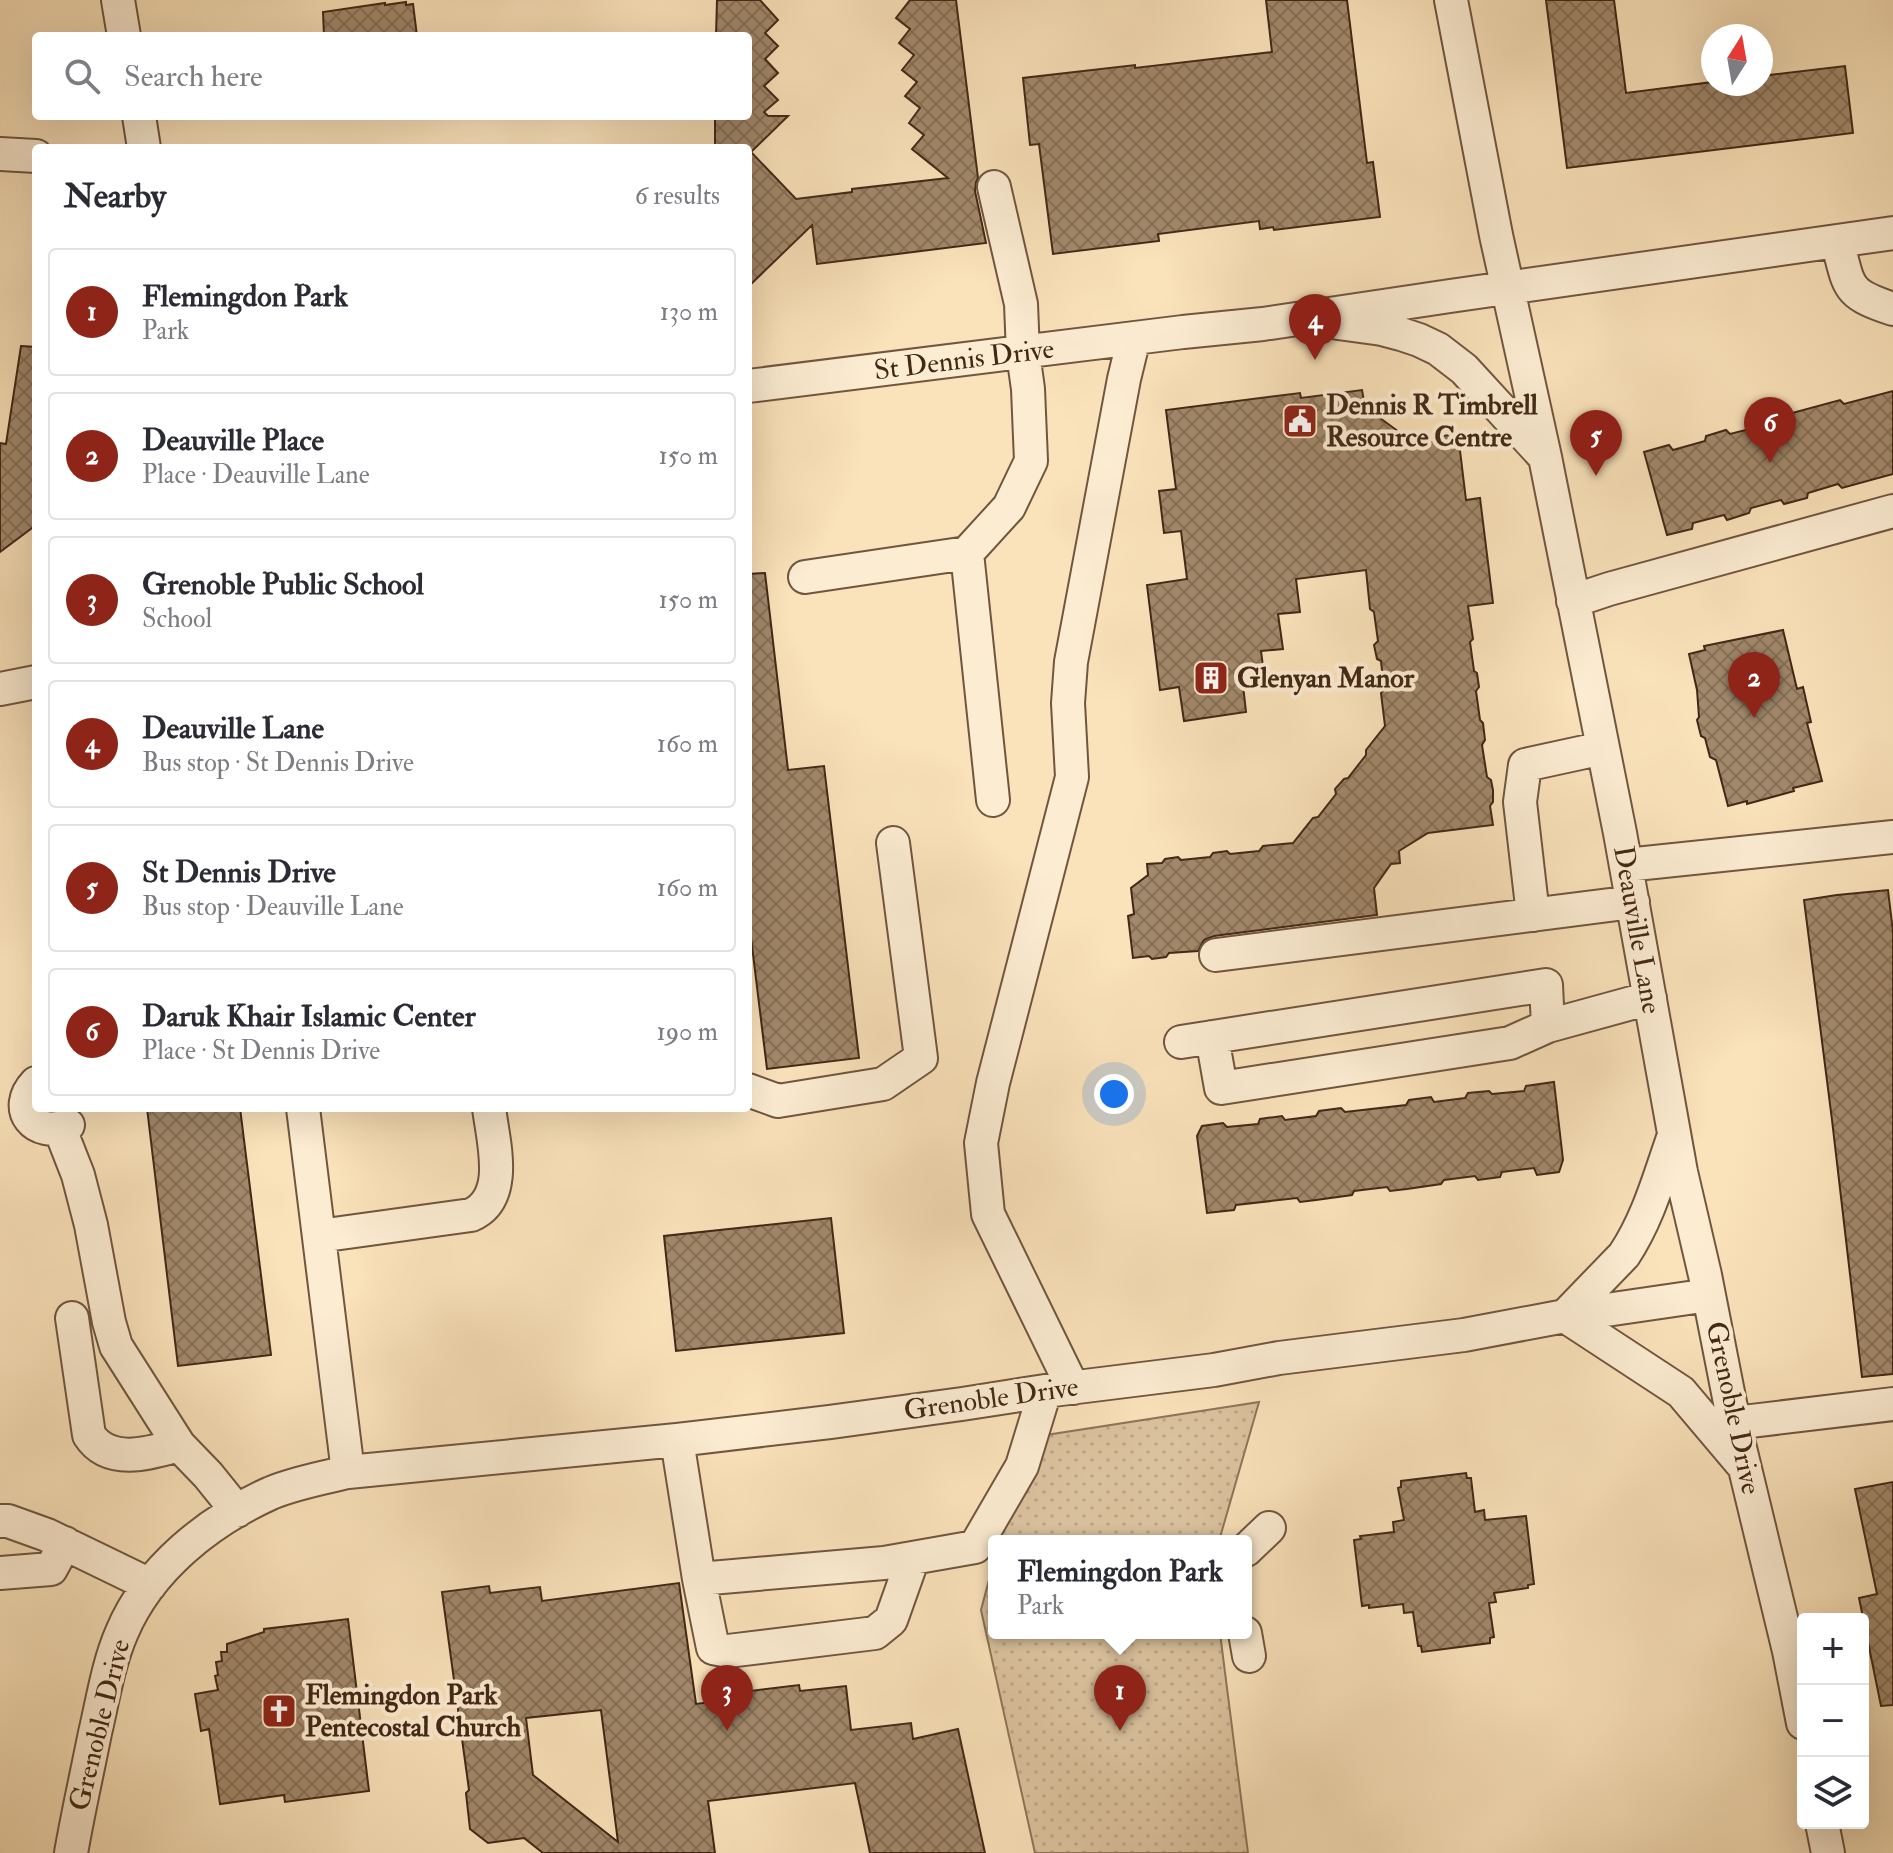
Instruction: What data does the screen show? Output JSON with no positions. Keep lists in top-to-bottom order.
{
  "streets": {
    "street": ["St Dennis Drive", "Deauville Lane", "Grenoble Drive"]
  },
  "crossings": [
    ["St Dennis Drive", "Deauville Lane"],
    ["Deauville Lane", "Grenoble Drive"]
  ],
  "places": {
    "public building": ["Dennis R Timbrell Resource Centre"],
    "building": ["Glenyan Manor"],
    "church": ["Flemingdon Park Pentecostal Church"]
  },
  "north": "top",
  "page": {
    "search": "Search here",
    "heading": ["Nearby", "6 results"],
    "list": [
      {
        "mark": "1",
        "name": "Flemingdon Park",
        "note": "Park",
        "value": "130 m"
      },
      {
        "mark": "2",
        "name": "Deauville Place",
        "note": "Place · Deauville Lane",
        "value": "150 m"
      },
      {
        "mark": "3",
        "name": "Grenoble Public School",
        "note": "School",
        "value": "150 m"
      },
      {
        "mark": "4",
        "name": "Deauville Lane",
        "note": "Bus stop · St Dennis Drive",
        "value": "160 m"
      },
      {
        "mark": "5",
        "name": "St Dennis Drive",
        "note": "Bus stop · Deauville Lane",
        "value": "160 m"
      },
      {
        "mark": "6",
        "name": "Daruk Khair Islamic Center",
        "note": "Place · St Dennis Drive",
        "value": "190 m"
      }
    ],
    "pins": [
      "4",
      "6",
      "5",
      "2",
      "1",
      "3"
    ],
    "popup": ["Flemingdon Park", "Park"],
    "map_buttons": ["+", "−"]
  }
}
